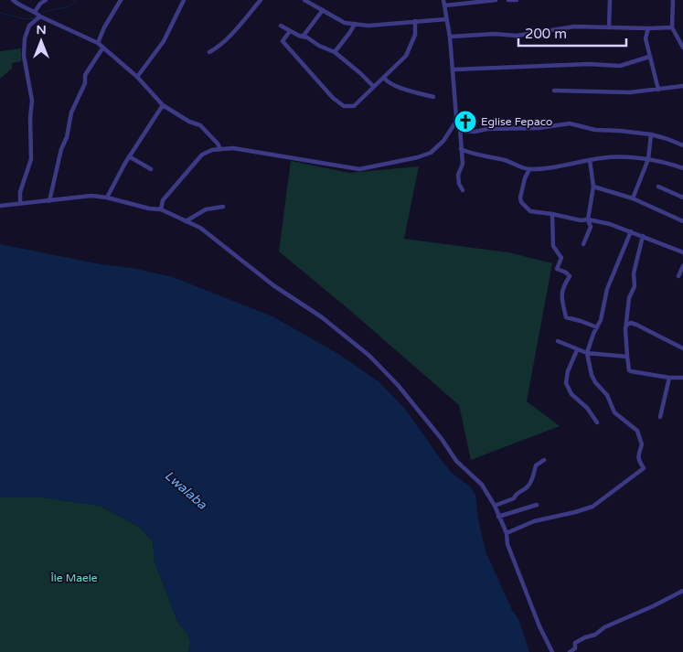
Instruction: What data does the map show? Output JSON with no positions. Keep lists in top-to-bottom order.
{
  "water": ["Lwalaba"],
  "parks": ["Île Maele"],
  "places": {
    "church": ["Eglise Fepaco"]
  },
  "scale_bar": "200 m",
  "north": "top"
}
